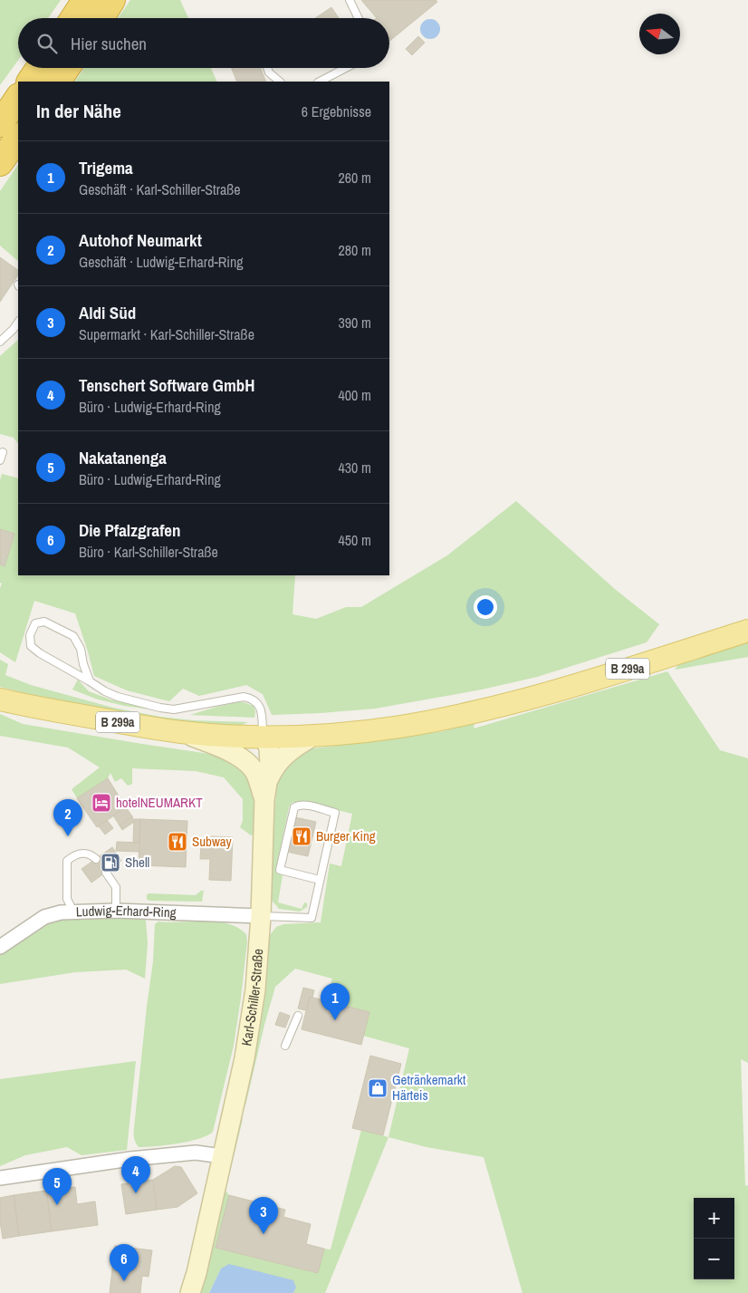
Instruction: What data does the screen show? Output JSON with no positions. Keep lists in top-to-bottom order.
{
  "streets": {
    "main road": ["B 299a"],
    "street": ["Ludwig-Erhard-Ring", "Karl-Schiller-Straße"]
  },
  "crossings": [
    ["Ludwig-Erhard-Ring", "Karl-Schiller-Straße"]
  ],
  "places": {
    "hotel": ["hotelNEUMARKT"],
    "restaurant": ["Burger King", "Subway"],
    "fuel station": ["Shell"],
    "shop": ["Getränkemarkt Härteis"]
  },
  "north": "left",
  "page": {
    "search": "Hier suchen",
    "heading": ["In der Nähe", "6 Ergebnisse"],
    "list": [
      {
        "mark": "1",
        "name": "Trigema",
        "note": "Geschäft · Karl-Schiller-Straße",
        "value": "260 m"
      },
      {
        "mark": "2",
        "name": "Autohof Neumarkt",
        "note": "Geschäft · Ludwig-Erhard-Ring",
        "value": "280 m"
      },
      {
        "mark": "3",
        "name": "Aldi Süd",
        "note": "Supermarkt · Karl-Schiller-Straße",
        "value": "390 m"
      },
      {
        "mark": "4",
        "name": "Tenschert Software GmbH",
        "note": "Büro · Ludwig-Erhard-Ring",
        "value": "400 m"
      },
      {
        "mark": "5",
        "name": "Nakatanenga",
        "note": "Büro · Ludwig-Erhard-Ring",
        "value": "430 m"
      },
      {
        "mark": "6",
        "name": "Die Pfalzgrafen",
        "note": "Büro · Karl-Schiller-Straße",
        "value": "450 m"
      }
    ],
    "pins": [
      "2",
      "1",
      "4",
      "5",
      "3",
      "6"
    ],
    "map_buttons": ["+", "−"]
  }
}
